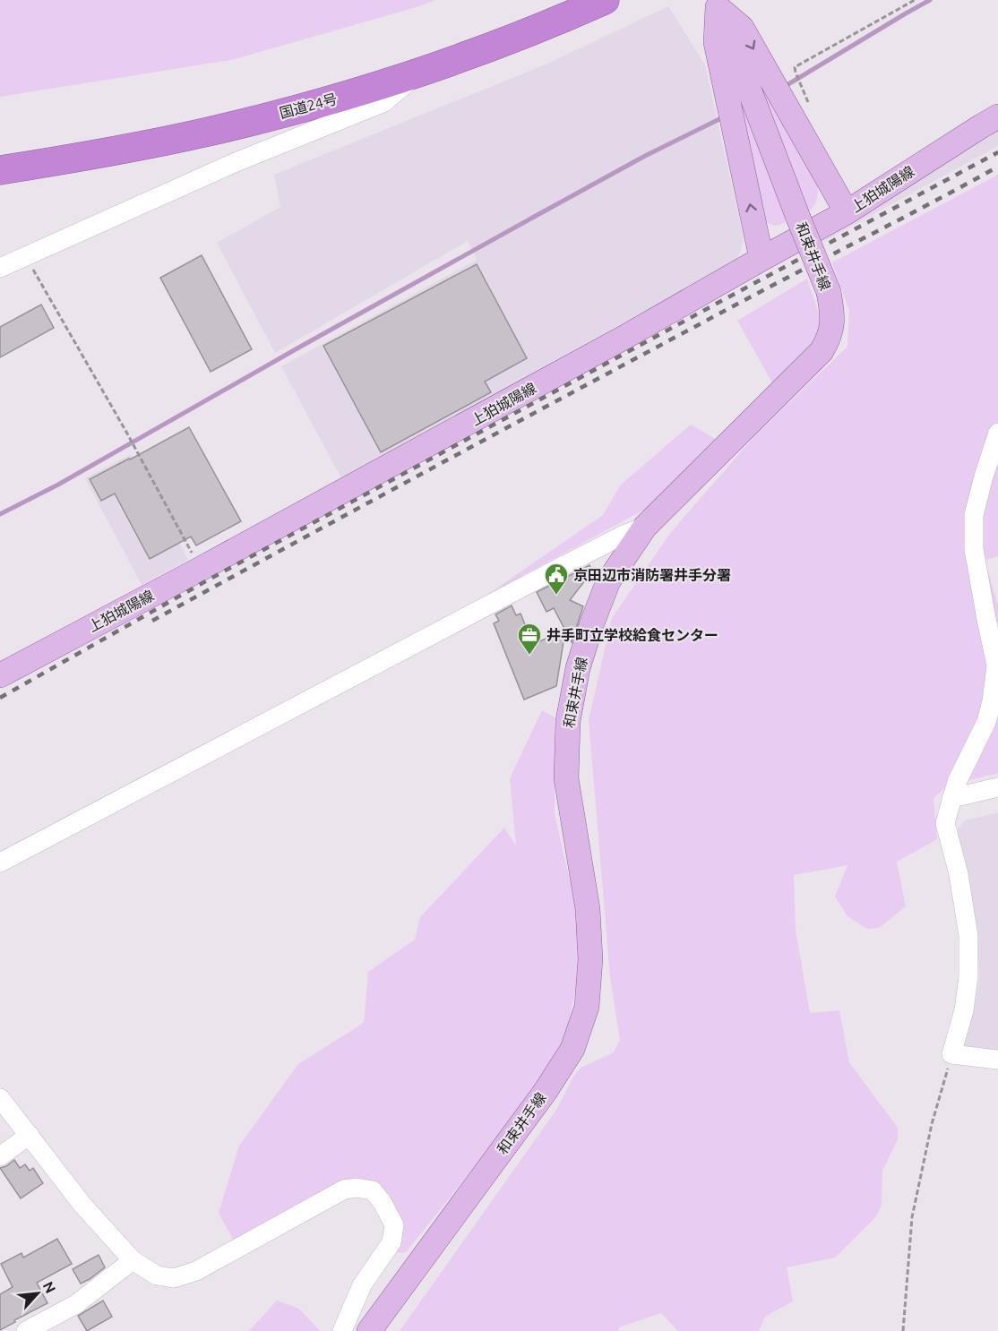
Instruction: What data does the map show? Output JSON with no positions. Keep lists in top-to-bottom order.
{
  "streets": {
    "highway": ["国道24号"],
    "main road": ["上狛城陽線", "和束井手線"]
  },
  "places": {
    "public building": ["京田辺市消防署井手分署"],
    "office": ["井手町立学校給食センター"]
  },
  "north": "top right"
}
